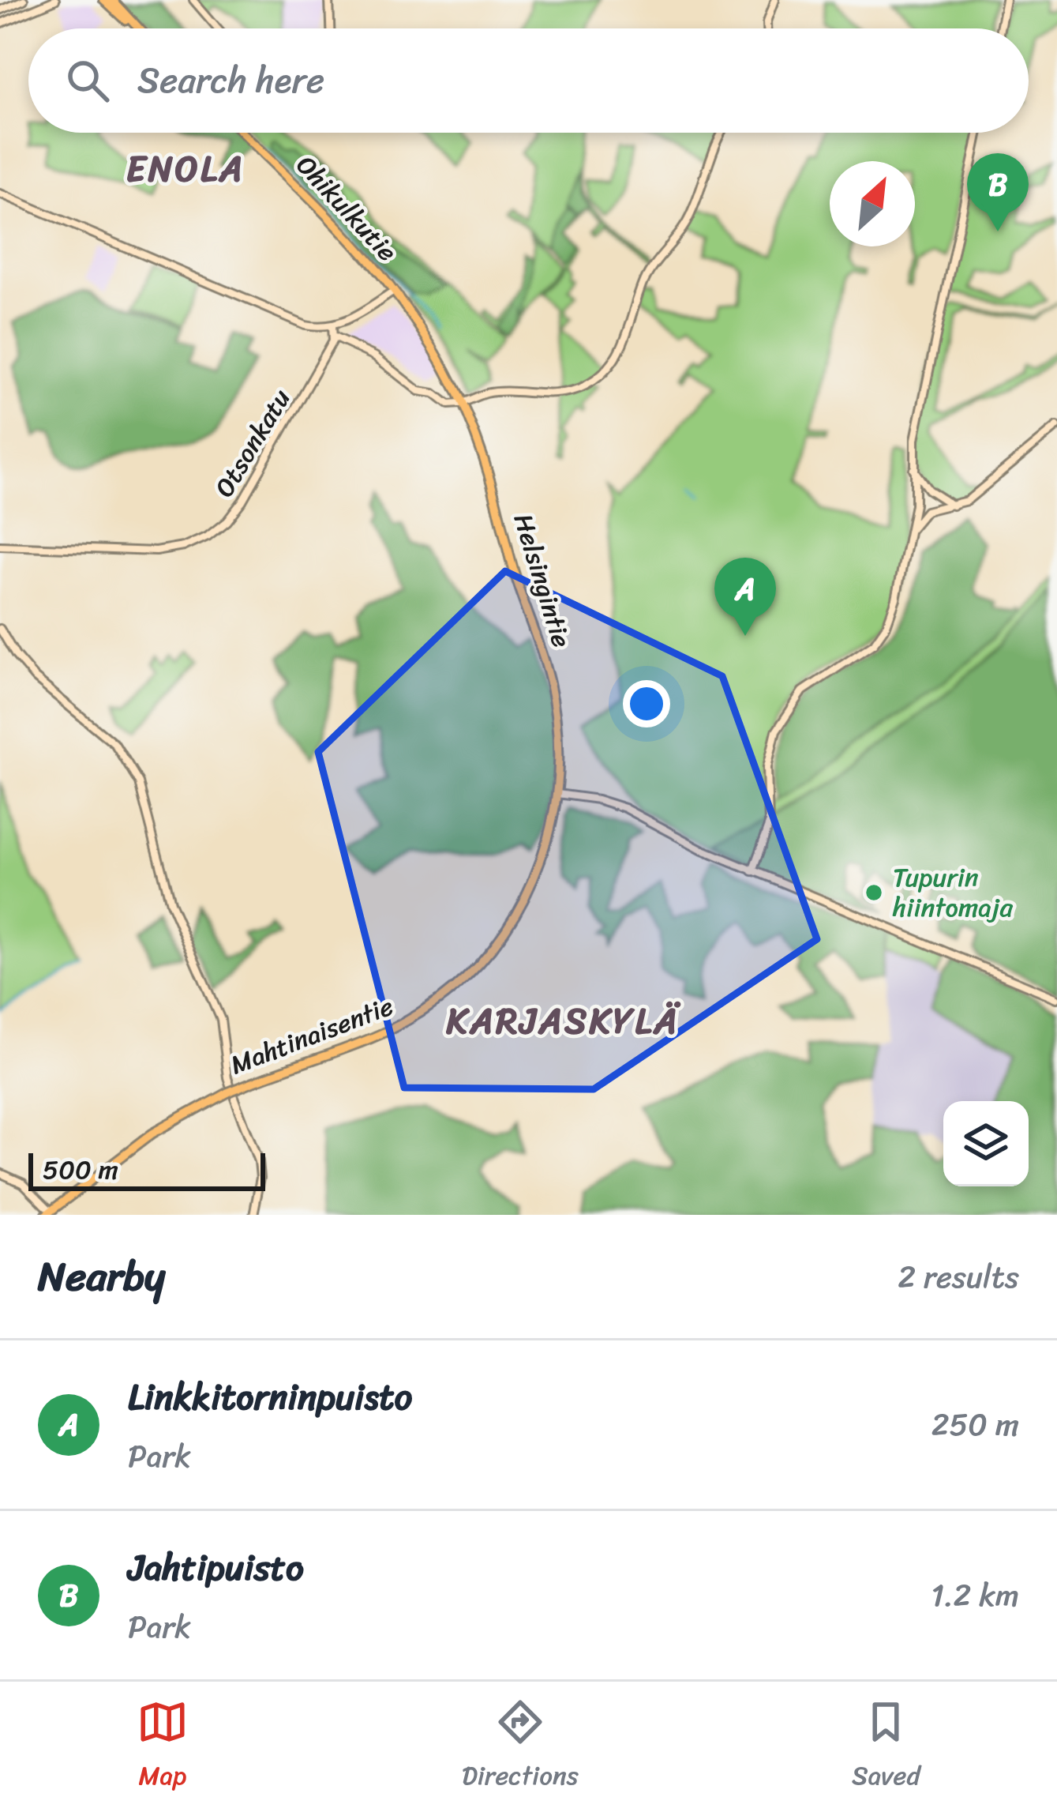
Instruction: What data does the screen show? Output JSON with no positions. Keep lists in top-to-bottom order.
{
  "streets": {
    "main road": ["Ohikulkutie", "Helsingintie", "Mahtinaisentie"],
    "street": ["Otsonkatu"]
  },
  "crossings": [
    ["Ohikulkutie", "Helsingintie"],
    ["Helsingintie", "Mahtinaisentie"]
  ],
  "districts": ["ENOLA", "KARJASKYLÄ"],
  "places": ["Tupurin hiintomaja"],
  "scale_bar": "500 m",
  "north": "top right",
  "page": {
    "search": "Search here",
    "pins": ["B", "A"],
    "scale": "500 m",
    "heading": ["Nearby", "2 results"],
    "list": [
      {
        "mark": "A",
        "name": "Linkkitorninpuisto",
        "note": "Park",
        "value": "250 m"
      },
      {
        "mark": "B",
        "name": "Jahtipuisto",
        "note": "Park",
        "value": "1.2 km"
      }
    ],
    "nav": ["Map", "Directions", "Saved"]
  }
}
